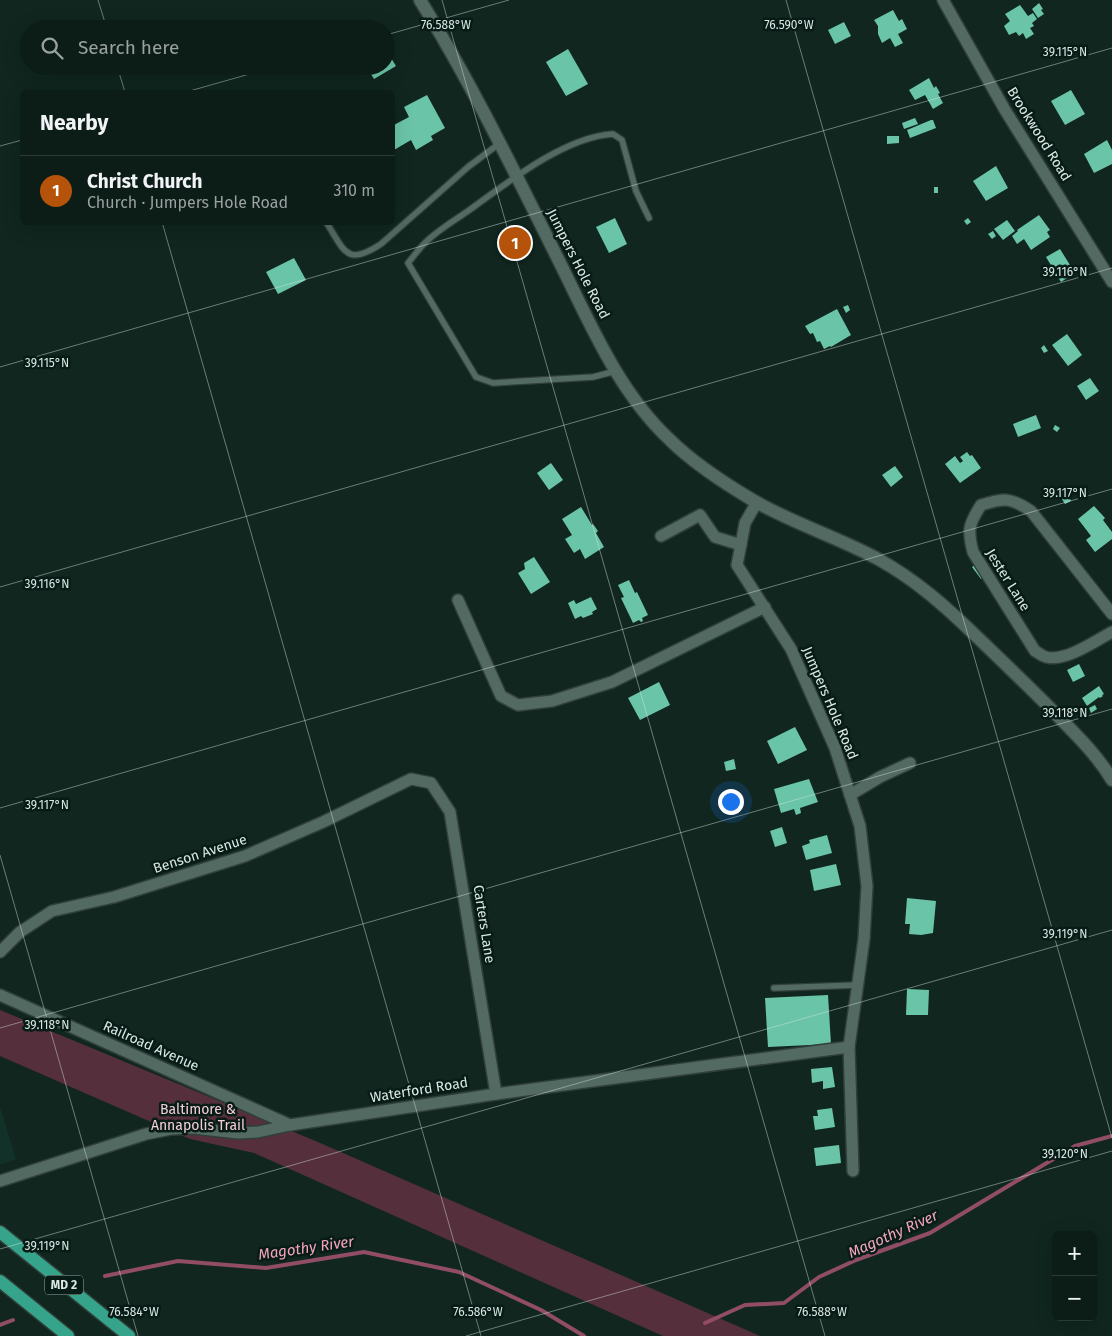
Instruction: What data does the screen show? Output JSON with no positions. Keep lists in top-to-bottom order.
{
  "streets": {
    "main road": ["Jumpers Hole Road", "MD 2"],
    "street": [
      "Brookwood Road",
      "Jester Lane",
      "Benson Avenue",
      "Carters Lane",
      "Railroad Avenue",
      "Waterford Road"
    ]
  },
  "crossings": [
    ["Jumpers Hole Road", "Waterford Road"],
    ["Benson Avenue", "Carters Lane"],
    ["Carters Lane", "Waterford Road"],
    ["Railroad Avenue", "Waterford Road"]
  ],
  "water": ["Magothy River"],
  "parks": ["Baltimore & Annapolis Trail"],
  "page": {
    "search": "Search here",
    "heading": "Nearby",
    "list": [
      {
        "mark": "1",
        "name": "Christ Church",
        "note": "Church · Jumpers Hole Road",
        "value": "310 m"
      }
    ],
    "pins": "1",
    "map_buttons": ["+", "−"]
  },
  "coordinates": [
    "76.588°W",
    "76.590°W",
    "39.115°N",
    "39.116°N",
    "39.117°N",
    "39.118°N",
    "39.119°N",
    "39.120°N",
    "76.584°W",
    "76.586°W"
  ]
}
